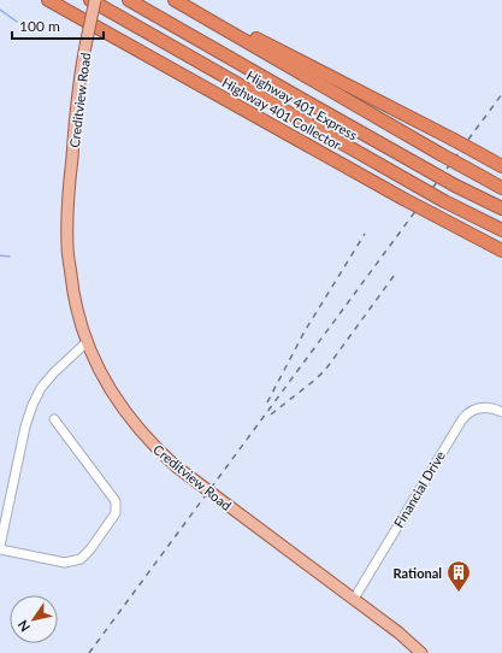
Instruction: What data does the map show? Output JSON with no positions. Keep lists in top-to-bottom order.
{
  "streets": {
    "highway": ["Highway 401 Express", "Highway 401 Collector"],
    "main road": ["Creditview Road"],
    "street": ["Financial Drive"]
  },
  "crossings": [
    ["Creditview Road", "Financial Drive"]
  ],
  "places": {
    "building": ["Rational"]
  },
  "scale_bar": "100 m",
  "north": "bottom left"
}
